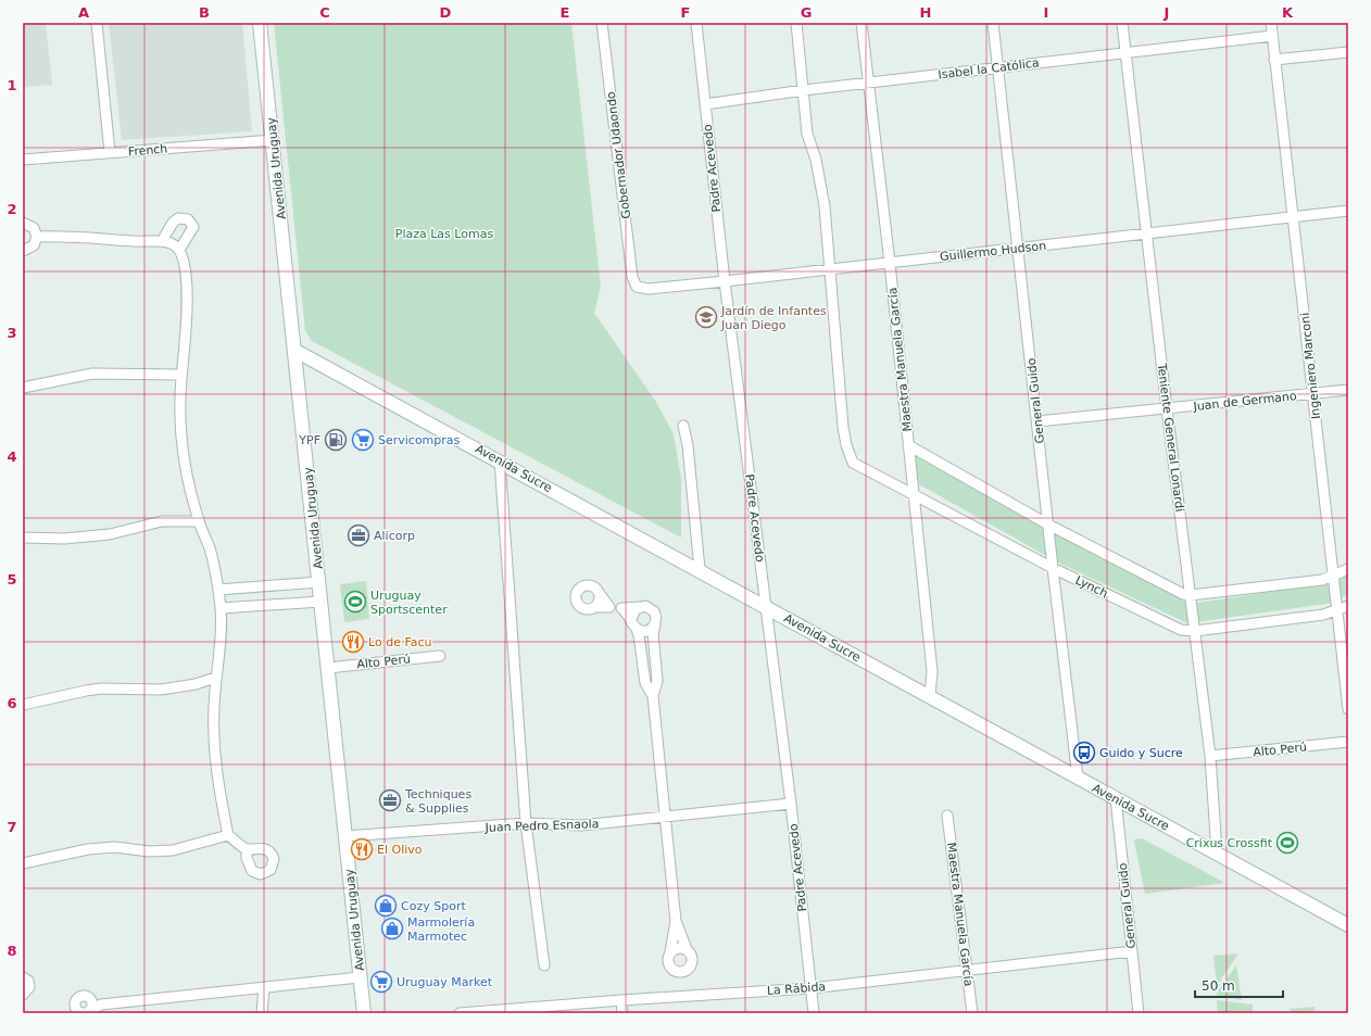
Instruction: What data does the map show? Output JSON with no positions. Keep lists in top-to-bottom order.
{
  "streets": {
    "main road": ["Avenida Uruguay", "Avenida Sucre"],
    "street": [
      "Isabel la Católica",
      "French",
      "Gobernador Udaondo",
      "Padre Acevedo",
      "Guillermo Hudson",
      "Maestra Manuela García",
      "Ingeniero Marconi",
      "General Guido",
      "Juan de Germano",
      "Teniente General Lonardi",
      "Lynch",
      "Alto Perú",
      "Juan Pedro Esnaola",
      "La Rábida"
    ]
  },
  "crossings": [
    ["Isabel la Católica", "Padre Acevedo"],
    ["Isabel la Católica", "Maestra Manuela García"],
    ["Isabel la Católica", "Ingeniero Marconi"],
    ["Isabel la Católica", "General Guido"],
    ["Isabel la Católica", "Teniente General Lonardi"],
    ["French", "Avenida Uruguay"],
    ["Gobernador Udaondo", "Guillermo Hudson"],
    ["Avenida Uruguay", "Avenida Sucre"],
    ["Avenida Uruguay", "Alto Perú"],
    ["Avenida Uruguay", "Juan Pedro Esnaola"],
    ["Padre Acevedo", "Guillermo Hudson"],
    ["Padre Acevedo", "Avenida Sucre"],
    ["Padre Acevedo", "Juan Pedro Esnaola"],
    ["Padre Acevedo", "La Rábida"],
    ["Guillermo Hudson", "Maestra Manuela García"],
    ["Guillermo Hudson", "Ingeniero Marconi"],
    ["Guillermo Hudson", "General Guido"],
    ["Guillermo Hudson", "Teniente General Lonardi"],
    ["Guillermo Hudson", "Lynch"],
    ["Maestra Manuela García", "Avenida Sucre"],
    ["Maestra Manuela García", "Lynch"],
    ["Maestra Manuela García", "La Rábida"],
    ["Ingeniero Marconi", "Juan de Germano"],
    ["Ingeniero Marconi", "Lynch"],
    ["General Guido", "Juan de Germano"],
    ["General Guido", "Avenida Sucre"],
    ["General Guido", "Lynch"],
    ["General Guido", "La Rábida"],
    ["Juan de Germano", "Teniente General Lonardi"],
    ["Teniente General Lonardi", "Avenida Sucre"],
    ["Teniente General Lonardi", "Lynch"],
    ["Teniente General Lonardi", "Alto Perú"]
  ],
  "parks": ["Plaza Las Lomas"],
  "places": {
    "school or university": ["Jardín de Infantes Juan Diego"],
    "fuel station": ["YPF"],
    "supermarket": ["Servicompras", "Uruguay Market"],
    "office": ["Alicorp", "Techniques & Supplies"],
    "sports": ["Uruguay Sportscenter", "Crixus Crossfit"],
    "restaurant": ["Lo de Facu", "El Olivo"],
    "bus stop": ["Guido y Sucre"],
    "shop": ["Cozy Sport", "Marmolería Marmotec"]
  },
  "scale_bar": "50 m",
  "grid": {
    "columns": [
      "A",
      "B",
      "C",
      "D",
      "E",
      "F",
      "G",
      "H",
      "I",
      "J",
      "K"
    ],
    "rows": [
      "1",
      "2",
      "3",
      "4",
      "5",
      "6",
      "7",
      "8"
    ]
  }
}
